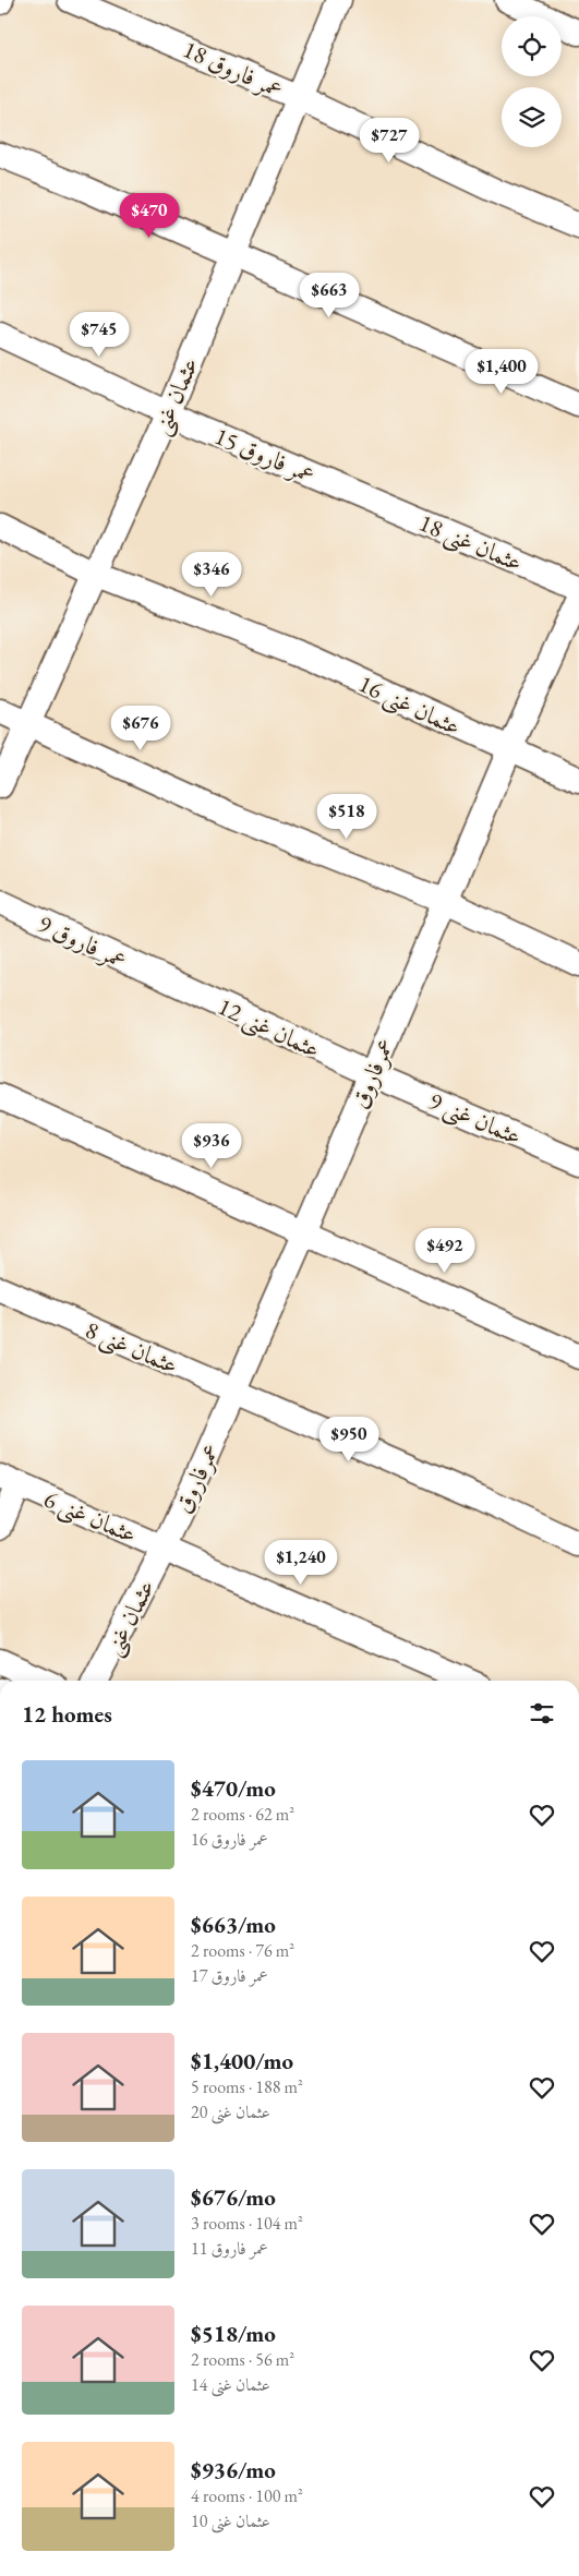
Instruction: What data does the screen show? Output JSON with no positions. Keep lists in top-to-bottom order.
{
  "streets": {
    "street": [
      "عمر فاروق 18",
      "عثمان غنی",
      "عمر فاروق 15",
      "عثمان غنی 18",
      "عثمان غنی 16",
      "عمر فاروق 9",
      "عثمان غنی 12",
      "عمرفاروق",
      "عثمان غنی 9",
      "عثمان غنی 8",
      "عثمان غنی 6"
    ]
  },
  "crossings": [
    ["عمر فاروق 18", "عثمان غنی"],
    ["عثمان غنی", "عمر فاروق 15"],
    ["عثمان غنی", "عثمان غنی 16"],
    ["عثمان غنی", "عمرفاروق"],
    ["عثمان غنی", "عثمان غنی 6"],
    ["عمر فاروق 15", "عثمان غنی 18"],
    ["عثمان غنی 16", "عمرفاروق"],
    ["عمر فاروق 9", "عثمان غنی 12"],
    ["عثمان غنی 12", "عمرفاروق"],
    ["عثمان غنی 12", "عثمان غنی 9"],
    ["عمرفاروق", "عثمان غنی 9"],
    ["عمرفاروق", "عثمان غنی 8"],
    ["عمرفاروق", "عثمان غنی 6"]
  ],
  "page": {
    "price": [
      "$727",
      "$470",
      "$663",
      "$745",
      "$1,400",
      "$346",
      "$676",
      "$518",
      "$936",
      "$492",
      "$950",
      "$1,240"
    ],
    "heading": "12 homes",
    "list": [
      {
        "name": "$470/mo",
        "note": "2 rooms · 62 m² · عمر فاروق 16"
      },
      {
        "name": "$663/mo",
        "note": "2 rooms · 76 m² · عمر فاروق 17"
      },
      {
        "name": "$1,400/mo",
        "note": "5 rooms · 188 m² · عثمان غنی 20"
      },
      {
        "name": "$676/mo",
        "note": "3 rooms · 104 m² · عمر فاروق 11"
      },
      {
        "name": "$518/mo",
        "note": "2 rooms · 56 m² · عثمان غنی 14"
      },
      {
        "name": "$936/mo",
        "note": "4 rooms · 100 m² · عثمان غنی 10"
      }
    ]
  }
}
